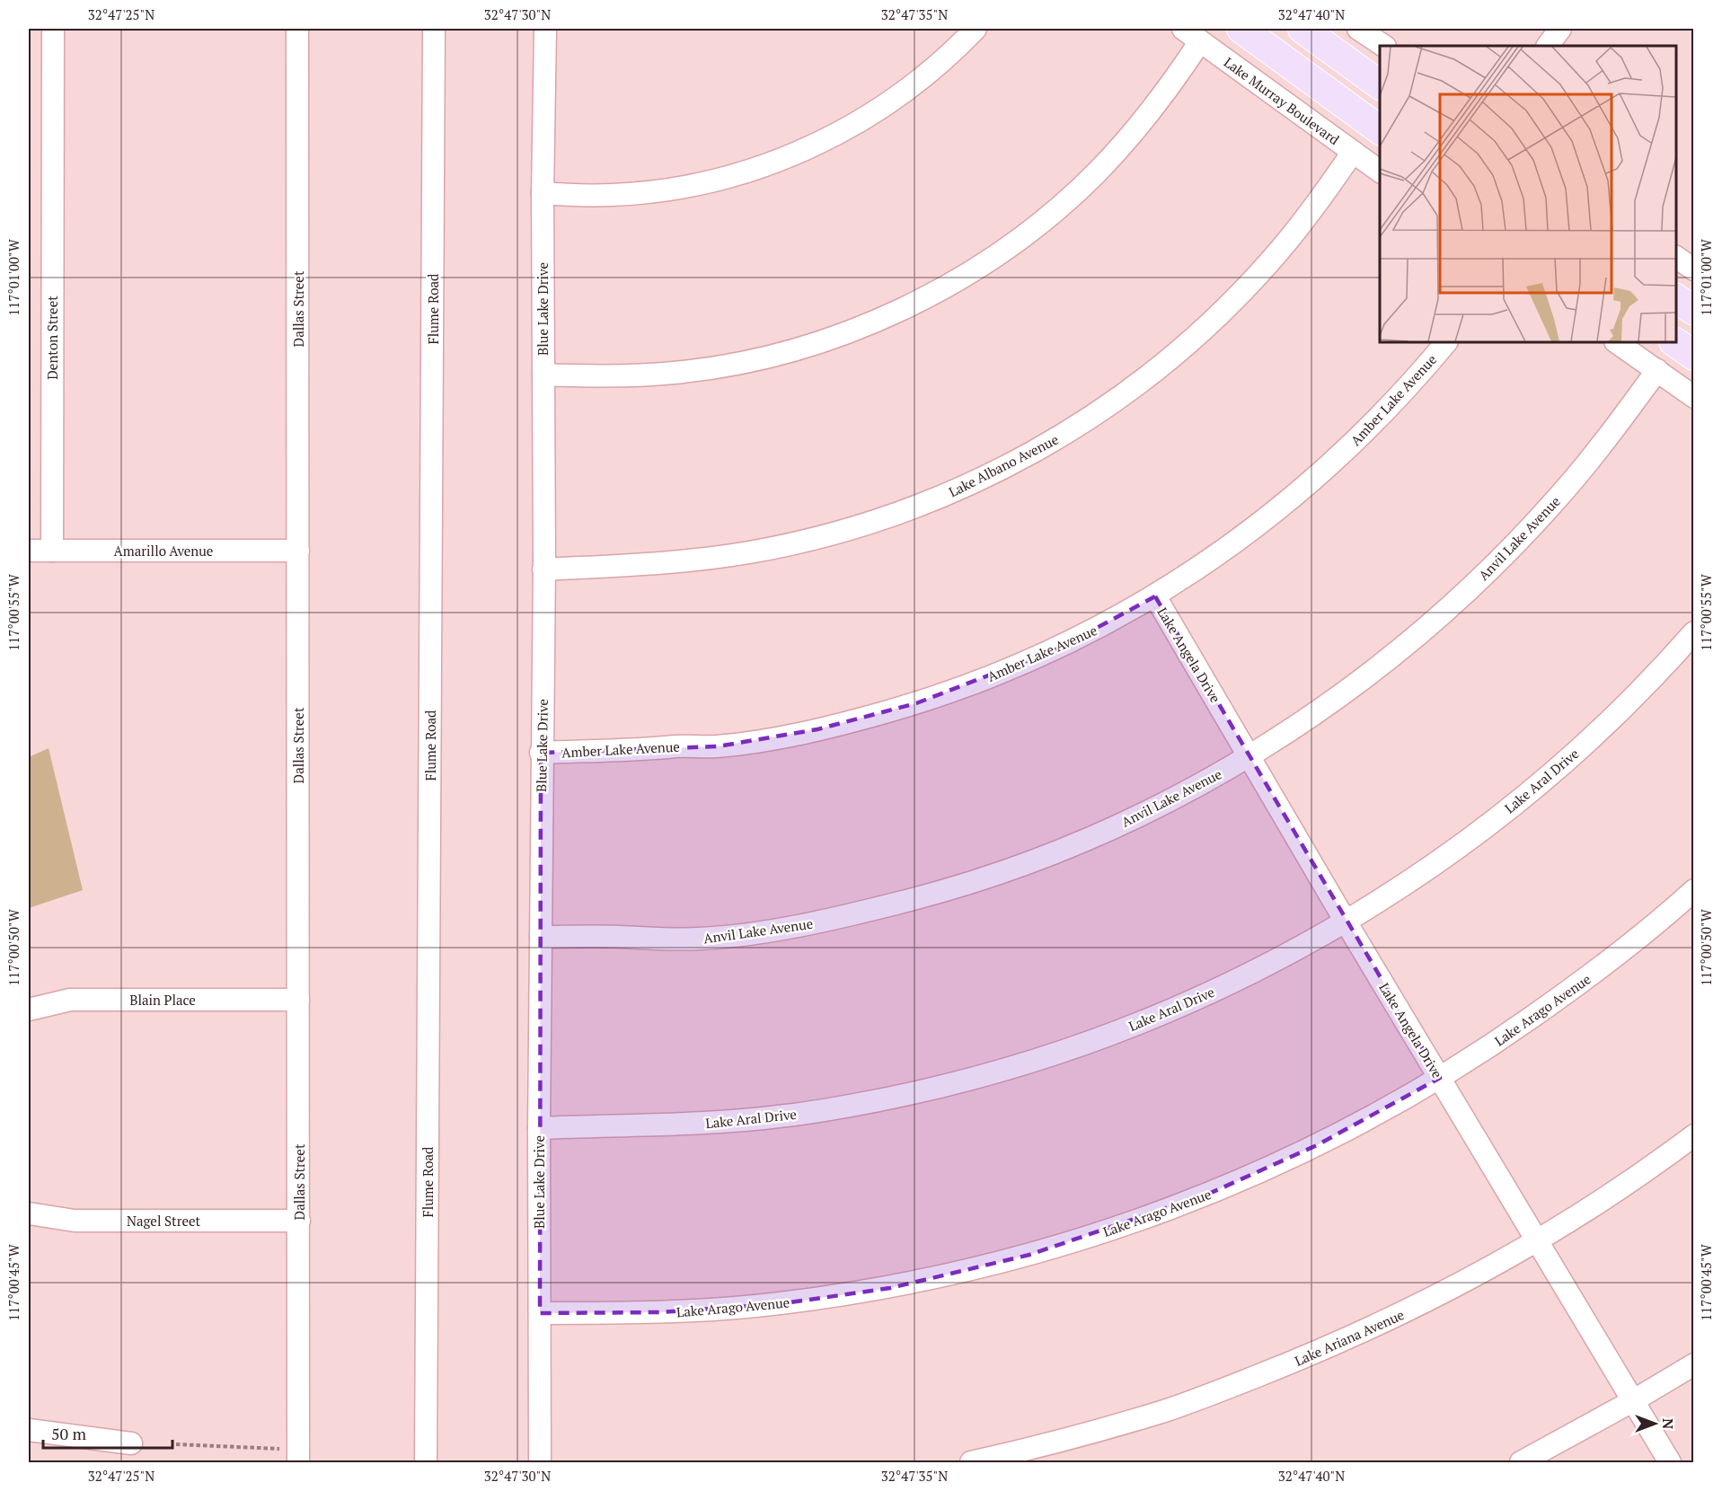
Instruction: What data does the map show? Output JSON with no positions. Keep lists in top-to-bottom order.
{
  "streets": {
    "street": [
      "Lake Murray Boulevard",
      "Dallas Street",
      "Flume Road",
      "Blue Lake Drive",
      "Denton Street",
      "Amber Lake Avenue",
      "Lake Albano Avenue",
      "Anvil Lake Avenue",
      "Amarillo Avenue",
      "Lake Angela Drive",
      "Lake Aral Drive",
      "Blain Place",
      "Lake Arago Avenue",
      "Nagel Street",
      "Lake Ariana Avenue"
    ]
  },
  "crossings": [
    ["Lake Murray Boulevard", "Lake Albano Avenue"],
    ["Dallas Street", "Amarillo Avenue"],
    ["Dallas Street", "Blain Place"],
    ["Dallas Street", "Nagel Street"],
    ["Blue Lake Drive", "Amber Lake Avenue"],
    ["Blue Lake Drive", "Lake Albano Avenue"],
    ["Blue Lake Drive", "Anvil Lake Avenue"],
    ["Blue Lake Drive", "Lake Aral Drive"],
    ["Blue Lake Drive", "Lake Arago Avenue"],
    ["Denton Street", "Amarillo Avenue"],
    ["Amber Lake Avenue", "Lake Angela Drive"],
    ["Anvil Lake Avenue", "Lake Angela Drive"],
    ["Lake Angela Drive", "Lake Aral Drive"],
    ["Lake Angela Drive", "Lake Arago Avenue"],
    ["Lake Angela Drive", "Lake Ariana Avenue"]
  ],
  "scale_bar": "50 m",
  "north": "right",
  "coordinates": [
    "32°47'25\"N",
    "32°47'30\"N",
    "32°47'35\"N",
    "32°47'40\"N",
    "117°01'00\"W",
    "117°00'55\"W",
    "117°00'50\"W",
    "117°00'45\"W"
  ]
}
